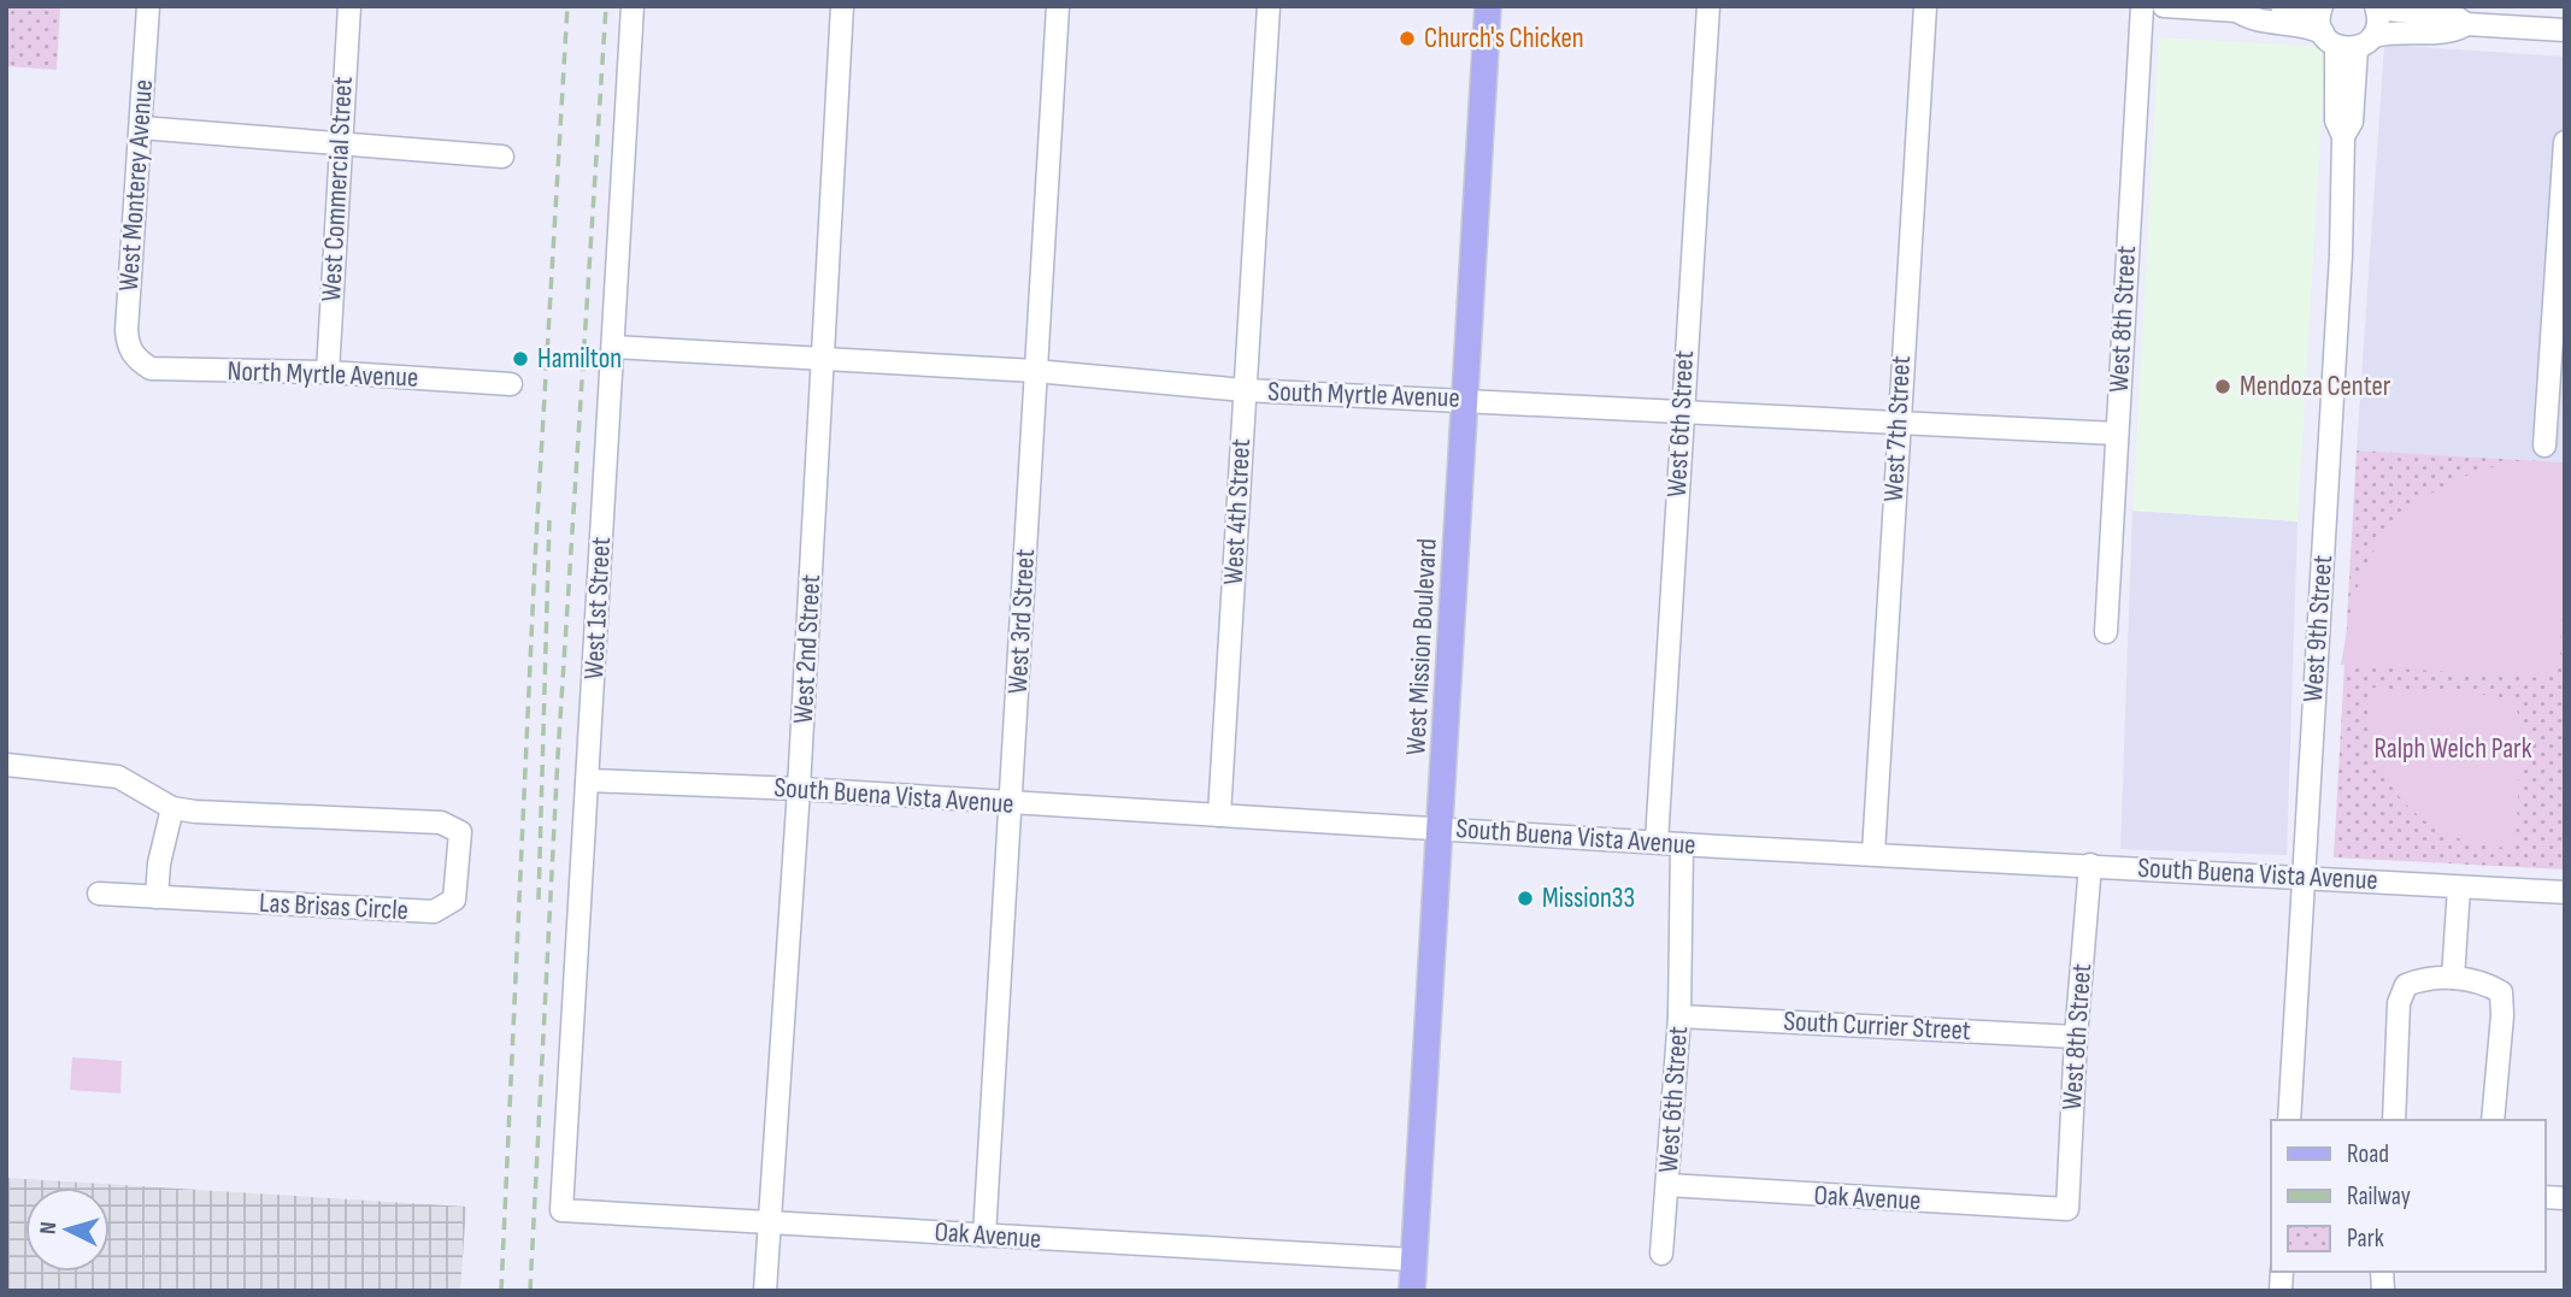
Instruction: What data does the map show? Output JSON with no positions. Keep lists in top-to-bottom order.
{
  "streets": {
    "main road": ["West Mission Boulevard"],
    "street": [
      "West Monterey Avenue",
      "West Commercial Street",
      "West 8th Street",
      "North Myrtle Avenue",
      "South Myrtle Avenue",
      "West 6th Street",
      "West 7th Street",
      "West 4th Street",
      "West 1st Street",
      "West 3rd Street",
      "West 9th Street",
      "West 2nd Street",
      "South Buena Vista Avenue",
      "Las Brisas Circle",
      "South Currier Street",
      "Oak Avenue"
    ]
  },
  "crossings": [
    ["West Monterey Avenue", "North Myrtle Avenue"],
    ["West Commercial Street", "North Myrtle Avenue"],
    ["West 8th Street", "South Myrtle Avenue"],
    ["West 8th Street", "South Buena Vista Avenue"],
    ["West 8th Street", "South Currier Street"],
    ["West 8th Street", "Oak Avenue"],
    ["South Myrtle Avenue", "West 6th Street"],
    ["South Myrtle Avenue", "West 7th Street"],
    ["South Myrtle Avenue", "West 4th Street"],
    ["South Myrtle Avenue", "West 1st Street"],
    ["South Myrtle Avenue", "West 3rd Street"],
    ["South Myrtle Avenue", "West Mission Boulevard"],
    ["South Myrtle Avenue", "West 2nd Street"],
    ["West 6th Street", "South Buena Vista Avenue"],
    ["West 6th Street", "South Currier Street"],
    ["West 6th Street", "Oak Avenue"],
    ["West 7th Street", "South Buena Vista Avenue"],
    ["West 4th Street", "South Buena Vista Avenue"],
    ["West 1st Street", "South Buena Vista Avenue"],
    ["West 1st Street", "Oak Avenue"],
    ["West 3rd Street", "South Buena Vista Avenue"],
    ["West 3rd Street", "Oak Avenue"],
    ["West 9th Street", "South Buena Vista Avenue"],
    ["West Mission Boulevard", "South Buena Vista Avenue"],
    ["West Mission Boulevard", "Oak Avenue"],
    ["West 2nd Street", "South Buena Vista Avenue"],
    ["West 2nd Street", "Oak Avenue"]
  ],
  "parks": ["Ralph Welch Park"],
  "places": [
    "Church's Chicken",
    "Hamilton",
    "Mendoza Center",
    "Mission33"
  ],
  "legend": ["Road", "Railway", "Park"],
  "north": "left"
}
